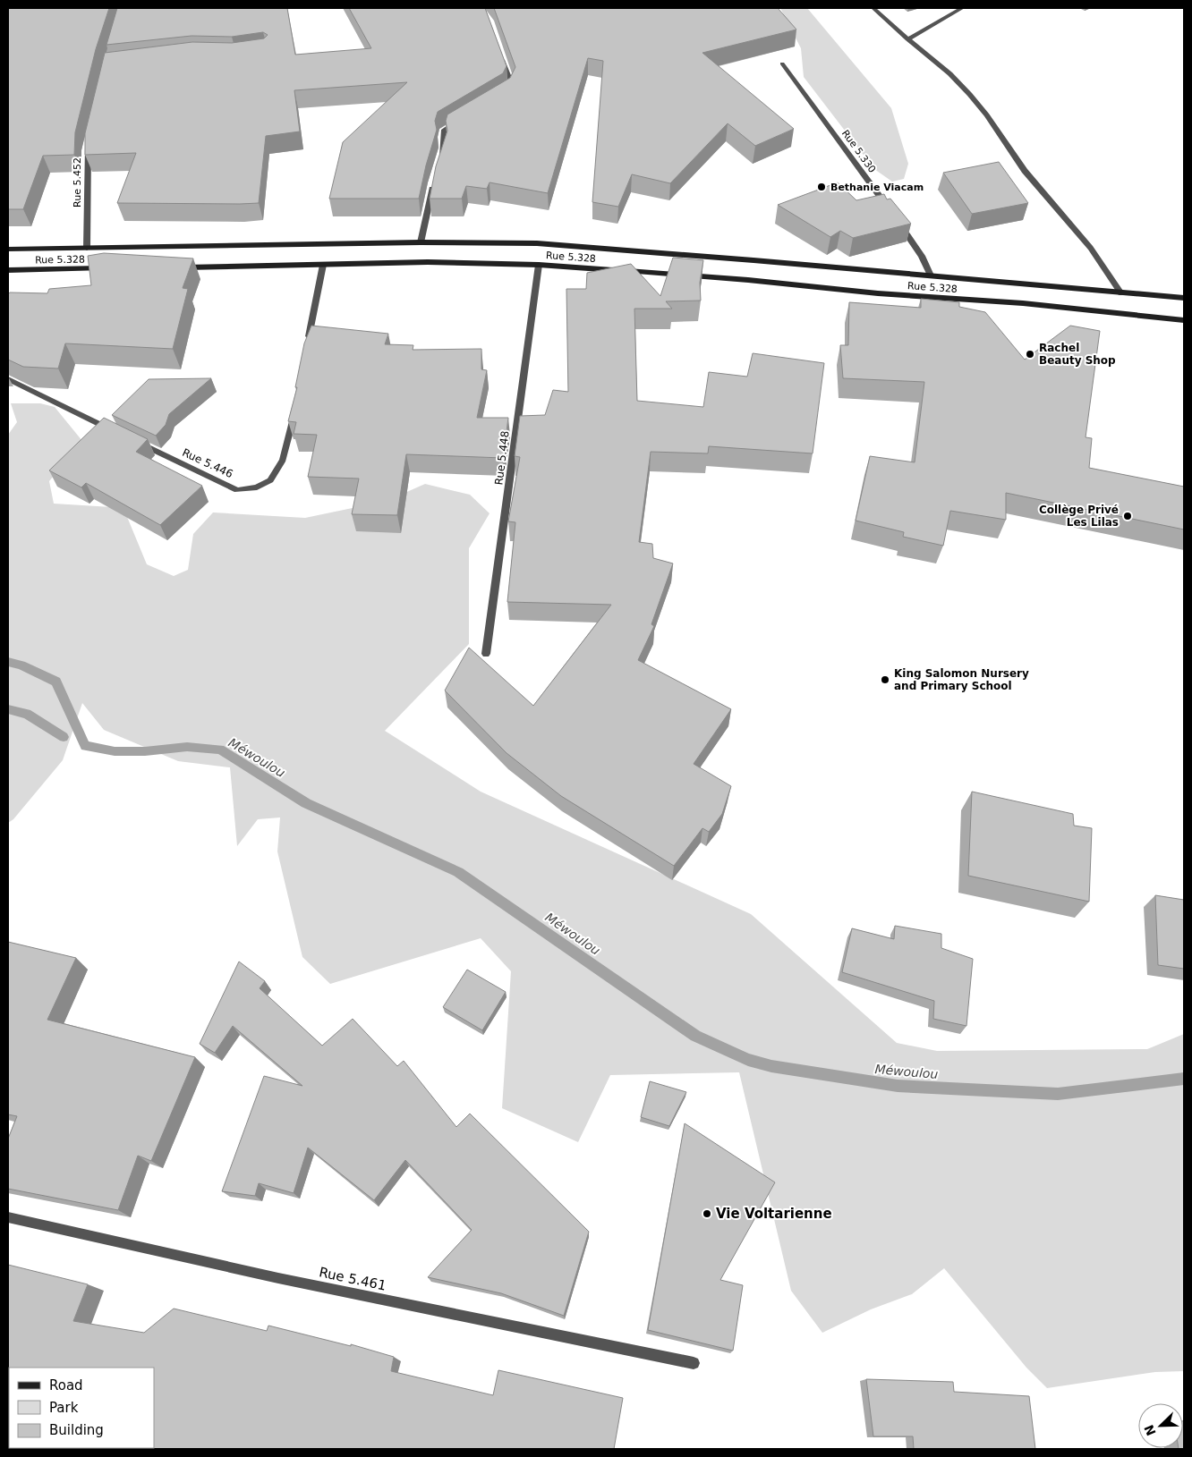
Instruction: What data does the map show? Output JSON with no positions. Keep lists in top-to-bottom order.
{
  "streets": {
    "main road": ["Rue 5.328"],
    "street": [
      "Rue 5.330",
      "Rue 5.452",
      "Rue 5.448",
      "Rue 5.446",
      "Rue 5.461"
    ]
  },
  "crossings": [
    ["Rue 5.452", "Rue 5.328"],
    ["Rue 5.328", "Rue 5.448"]
  ],
  "water": ["Méwoulou"],
  "places": [
    "Bethanie Viacam",
    "Rachel Beauty Shop",
    "Collège Privé Les Lilas",
    "King Salomon Nursery and Primary School",
    "Vie Voltarienne"
  ],
  "legend": ["Road", "Park", "Building"],
  "north": "bottom left"
}
